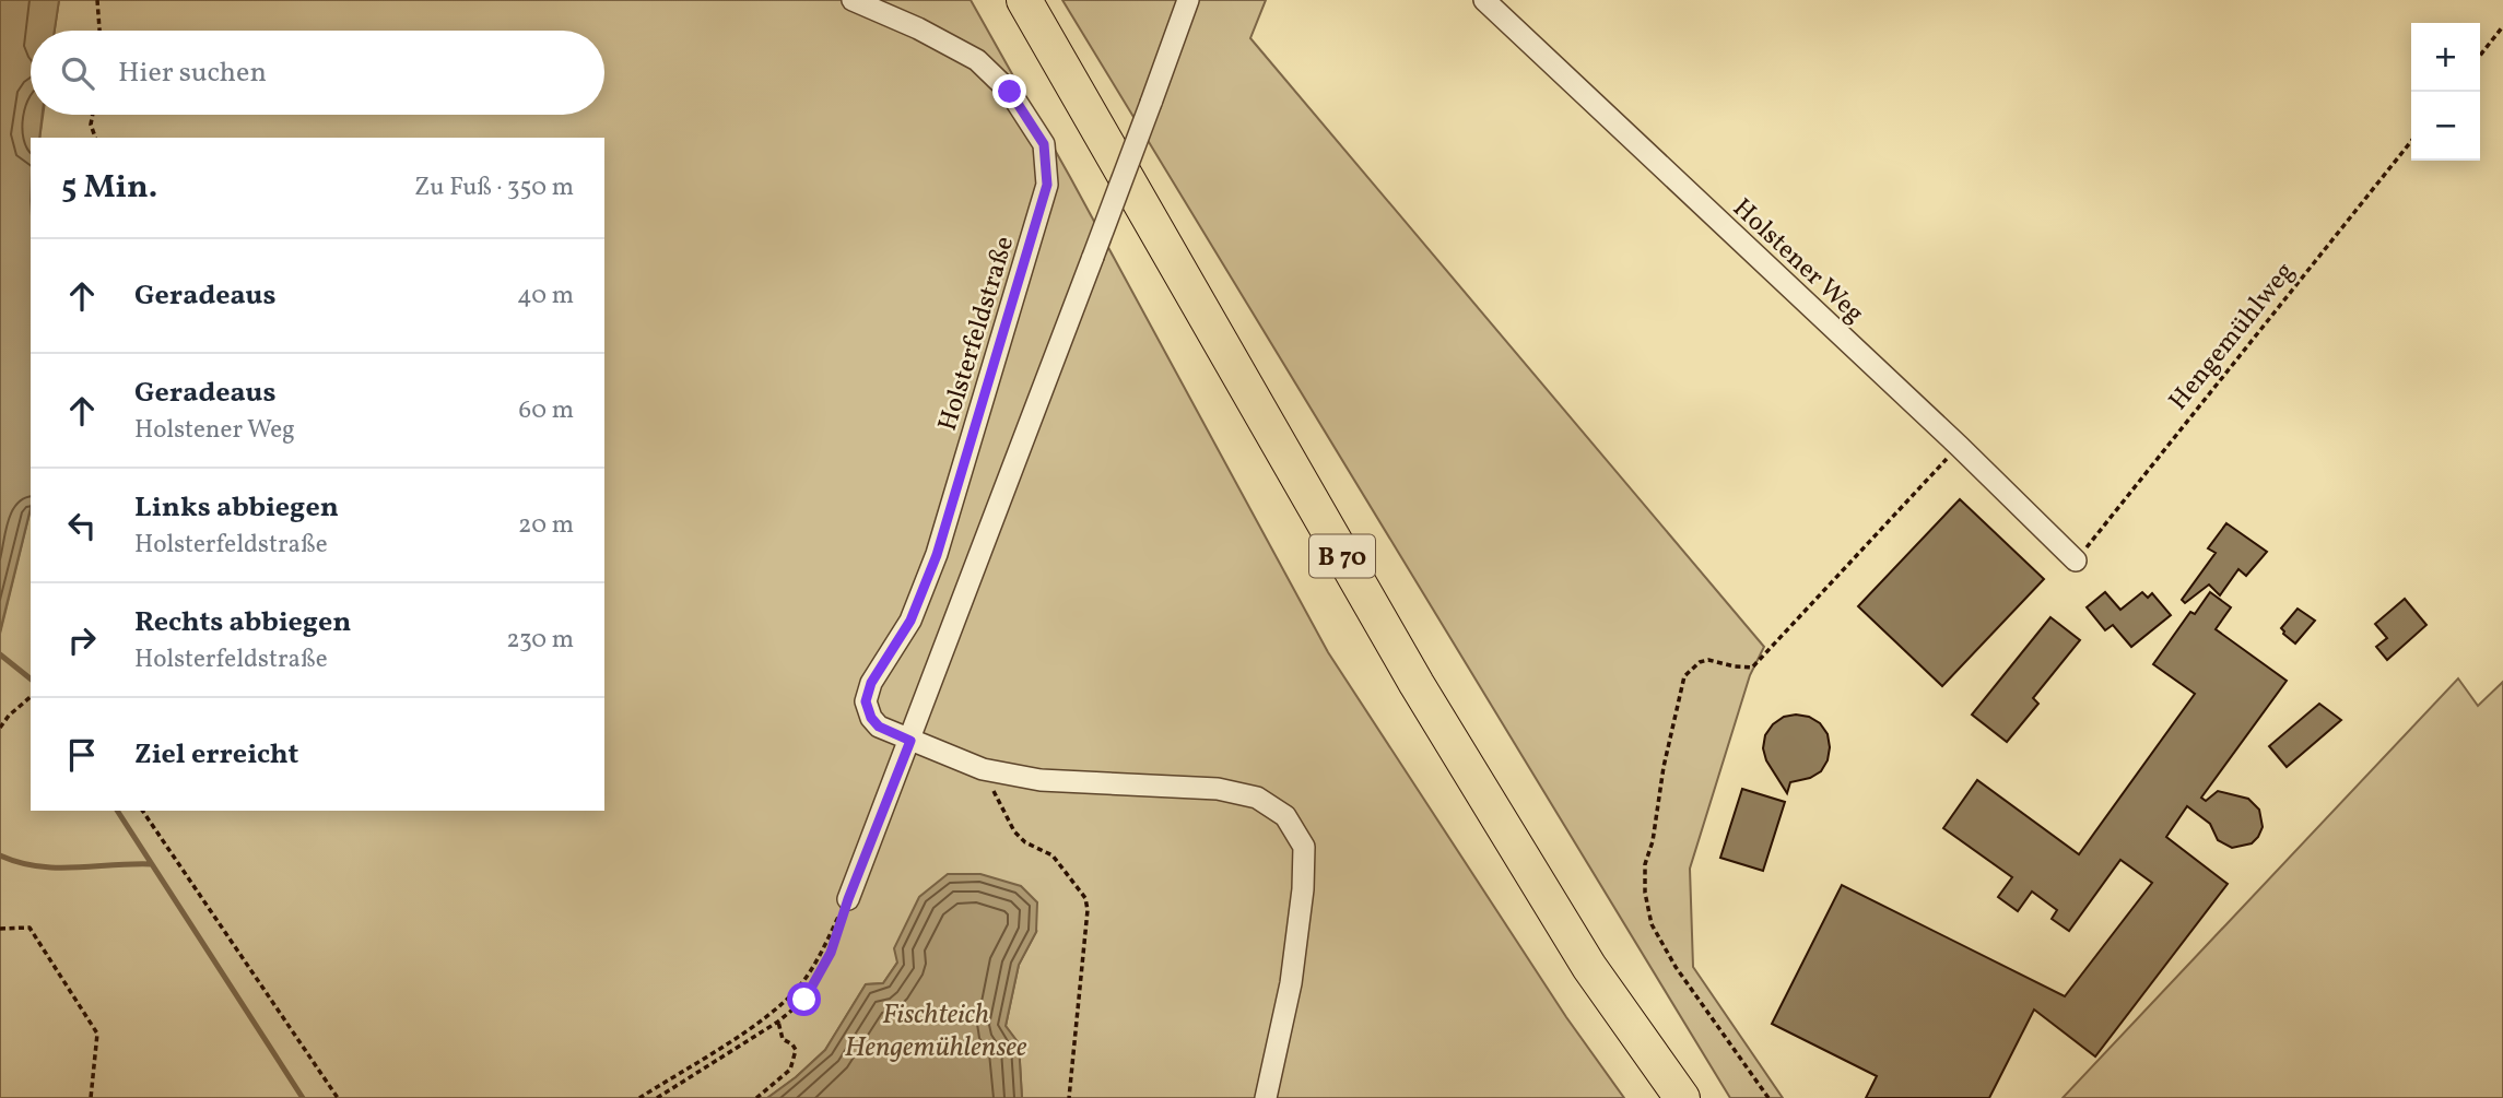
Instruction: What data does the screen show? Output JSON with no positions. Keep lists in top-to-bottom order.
{
  "streets": {
    "main road": ["B 70"],
    "street": ["Holstener Weg", "Holsterfeldstraße"],
    "path": ["Hengemühlweg"]
  },
  "crossings": [
    ["Holstener Weg", "Hengemühlweg"]
  ],
  "water": ["Fischteich Hengemühlensee"],
  "page": {
    "map_buttons": ["+", "−"],
    "search": "Hier suchen",
    "heading": ["5 Min.", "Zu Fuß · 350 m"],
    "list": [
      ["Geradeaus", "40 m"],
      ["Geradeaus", "Holstener Weg", "60 m"],
      ["Links abbiegen", "Holsterfeldstraße", "20 m"],
      ["Rechts abbiegen", "Holsterfeldstraße", "230 m"],
      "Ziel erreicht"
    ]
  }
}
